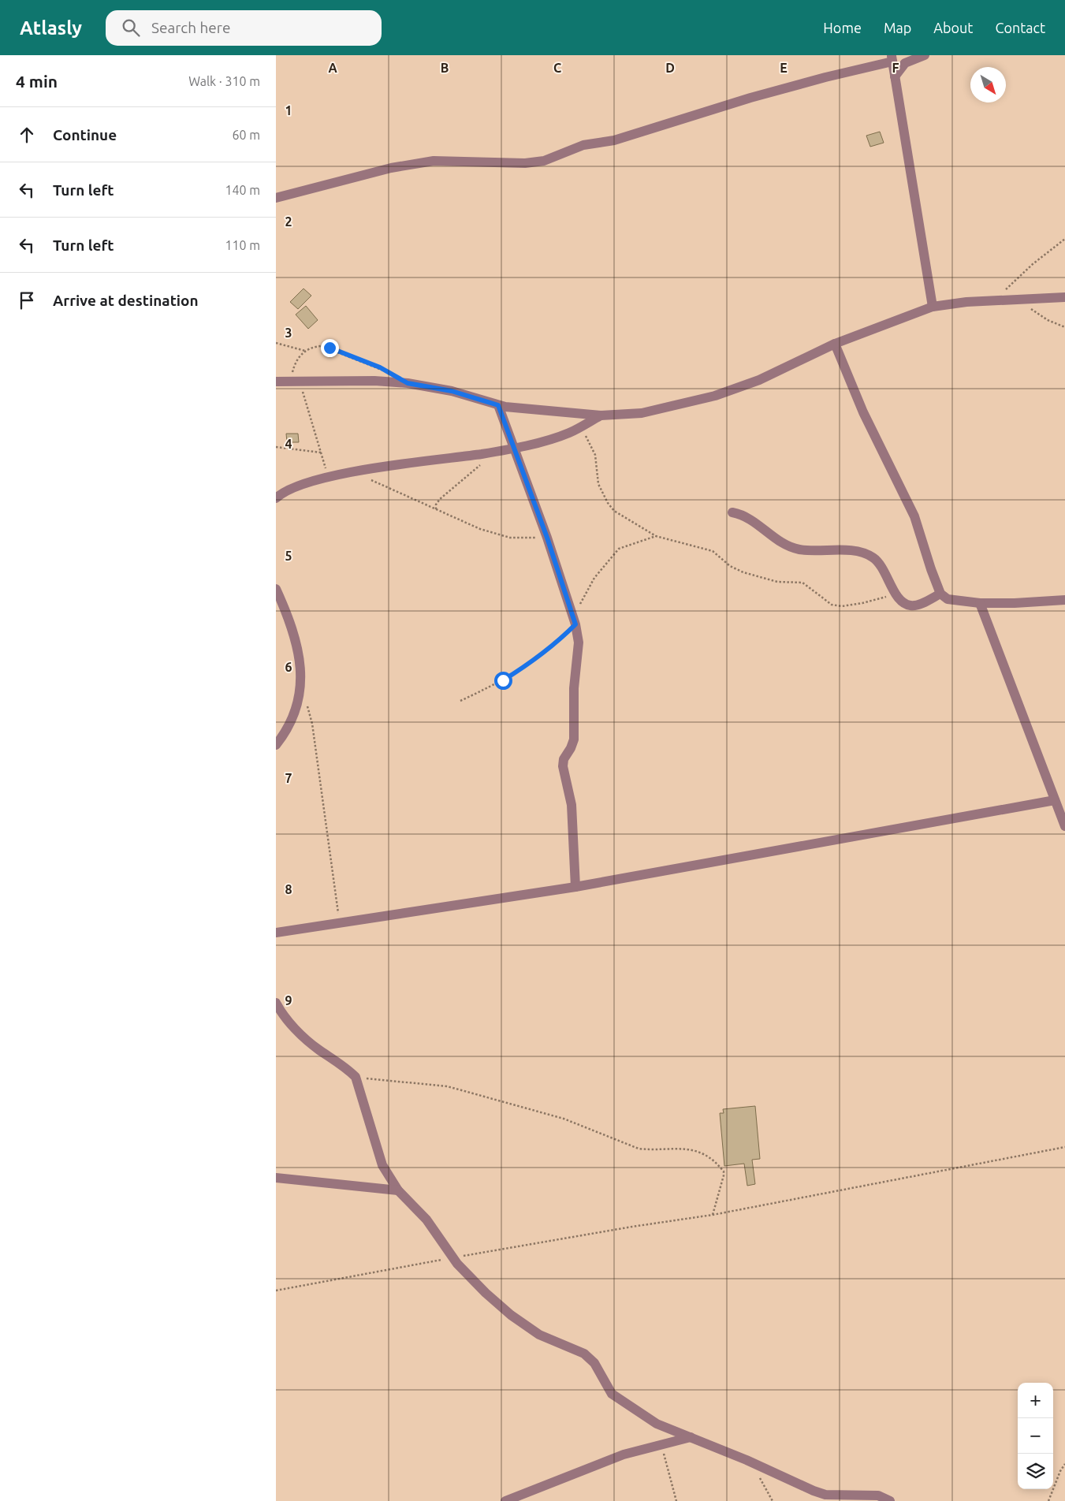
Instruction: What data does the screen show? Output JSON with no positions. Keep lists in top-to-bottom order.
{
  "north": "bottom right",
  "page": {
    "header": "Atlasly",
    "search": "Search here",
    "nav": [
      "Home",
      "Map",
      "About",
      "Contact"
    ],
    "heading": ["4 min", "Walk · 310 m"],
    "list": [
      ["Continue", "60 m"],
      ["Turn left", "140 m"],
      ["Turn left", "110 m"],
      "Arrive at destination"
    ],
    "map_buttons": ["+", "−"]
  },
  "grid": {
    "columns": [
      "A",
      "B",
      "C",
      "D",
      "E",
      "F"
    ],
    "rows": [
      "1",
      "2",
      "3",
      "4",
      "5",
      "6",
      "7",
      "8",
      "9"
    ]
  }
}
